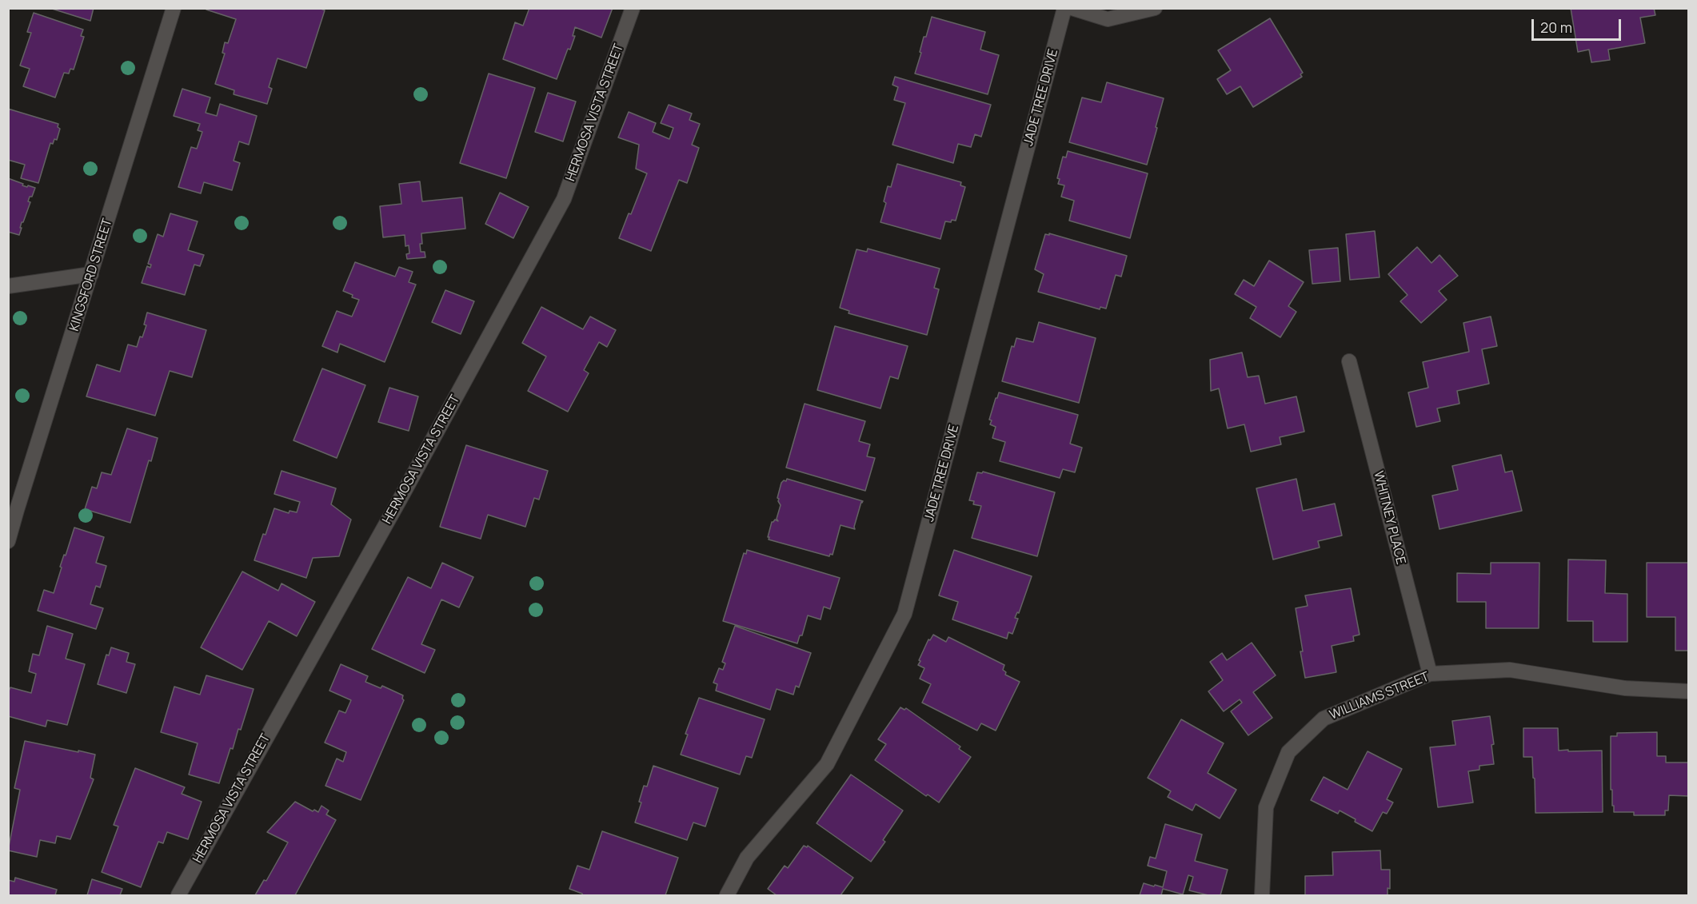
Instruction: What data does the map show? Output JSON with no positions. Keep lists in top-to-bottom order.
{
  "streets": {
    "street": [
      "JADE TREE DRIVE",
      "HERMOSA VISTA STREET",
      "KINGSFORD STREET",
      "WHITNEY PLACE",
      "WILLIAMS STREET"
    ]
  },
  "crossings": [
    ["WHITNEY PLACE", "WILLIAMS STREET"]
  ],
  "scale_bar": "20 m"
}
